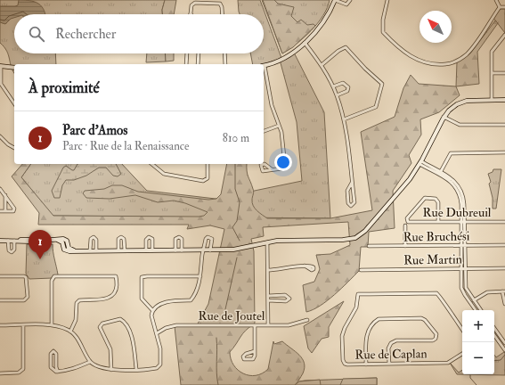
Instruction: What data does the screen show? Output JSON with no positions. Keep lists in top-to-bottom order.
{
  "streets": {
    "street": [
      "Rue Dubreuil",
      "Rue Bruchési",
      "Rue Martin",
      "Rue de Joutel",
      "Rue de Caplan"
    ]
  },
  "north": "top left",
  "page": {
    "search": "Rechercher",
    "heading": "À proximité",
    "list": [
      {
        "mark": "1",
        "name": "Parc d'Amos",
        "note": "Parc · Rue de la Renaissance",
        "value": "810 m"
      }
    ],
    "pins": "1",
    "map_buttons": ["+", "−"]
  }
}
